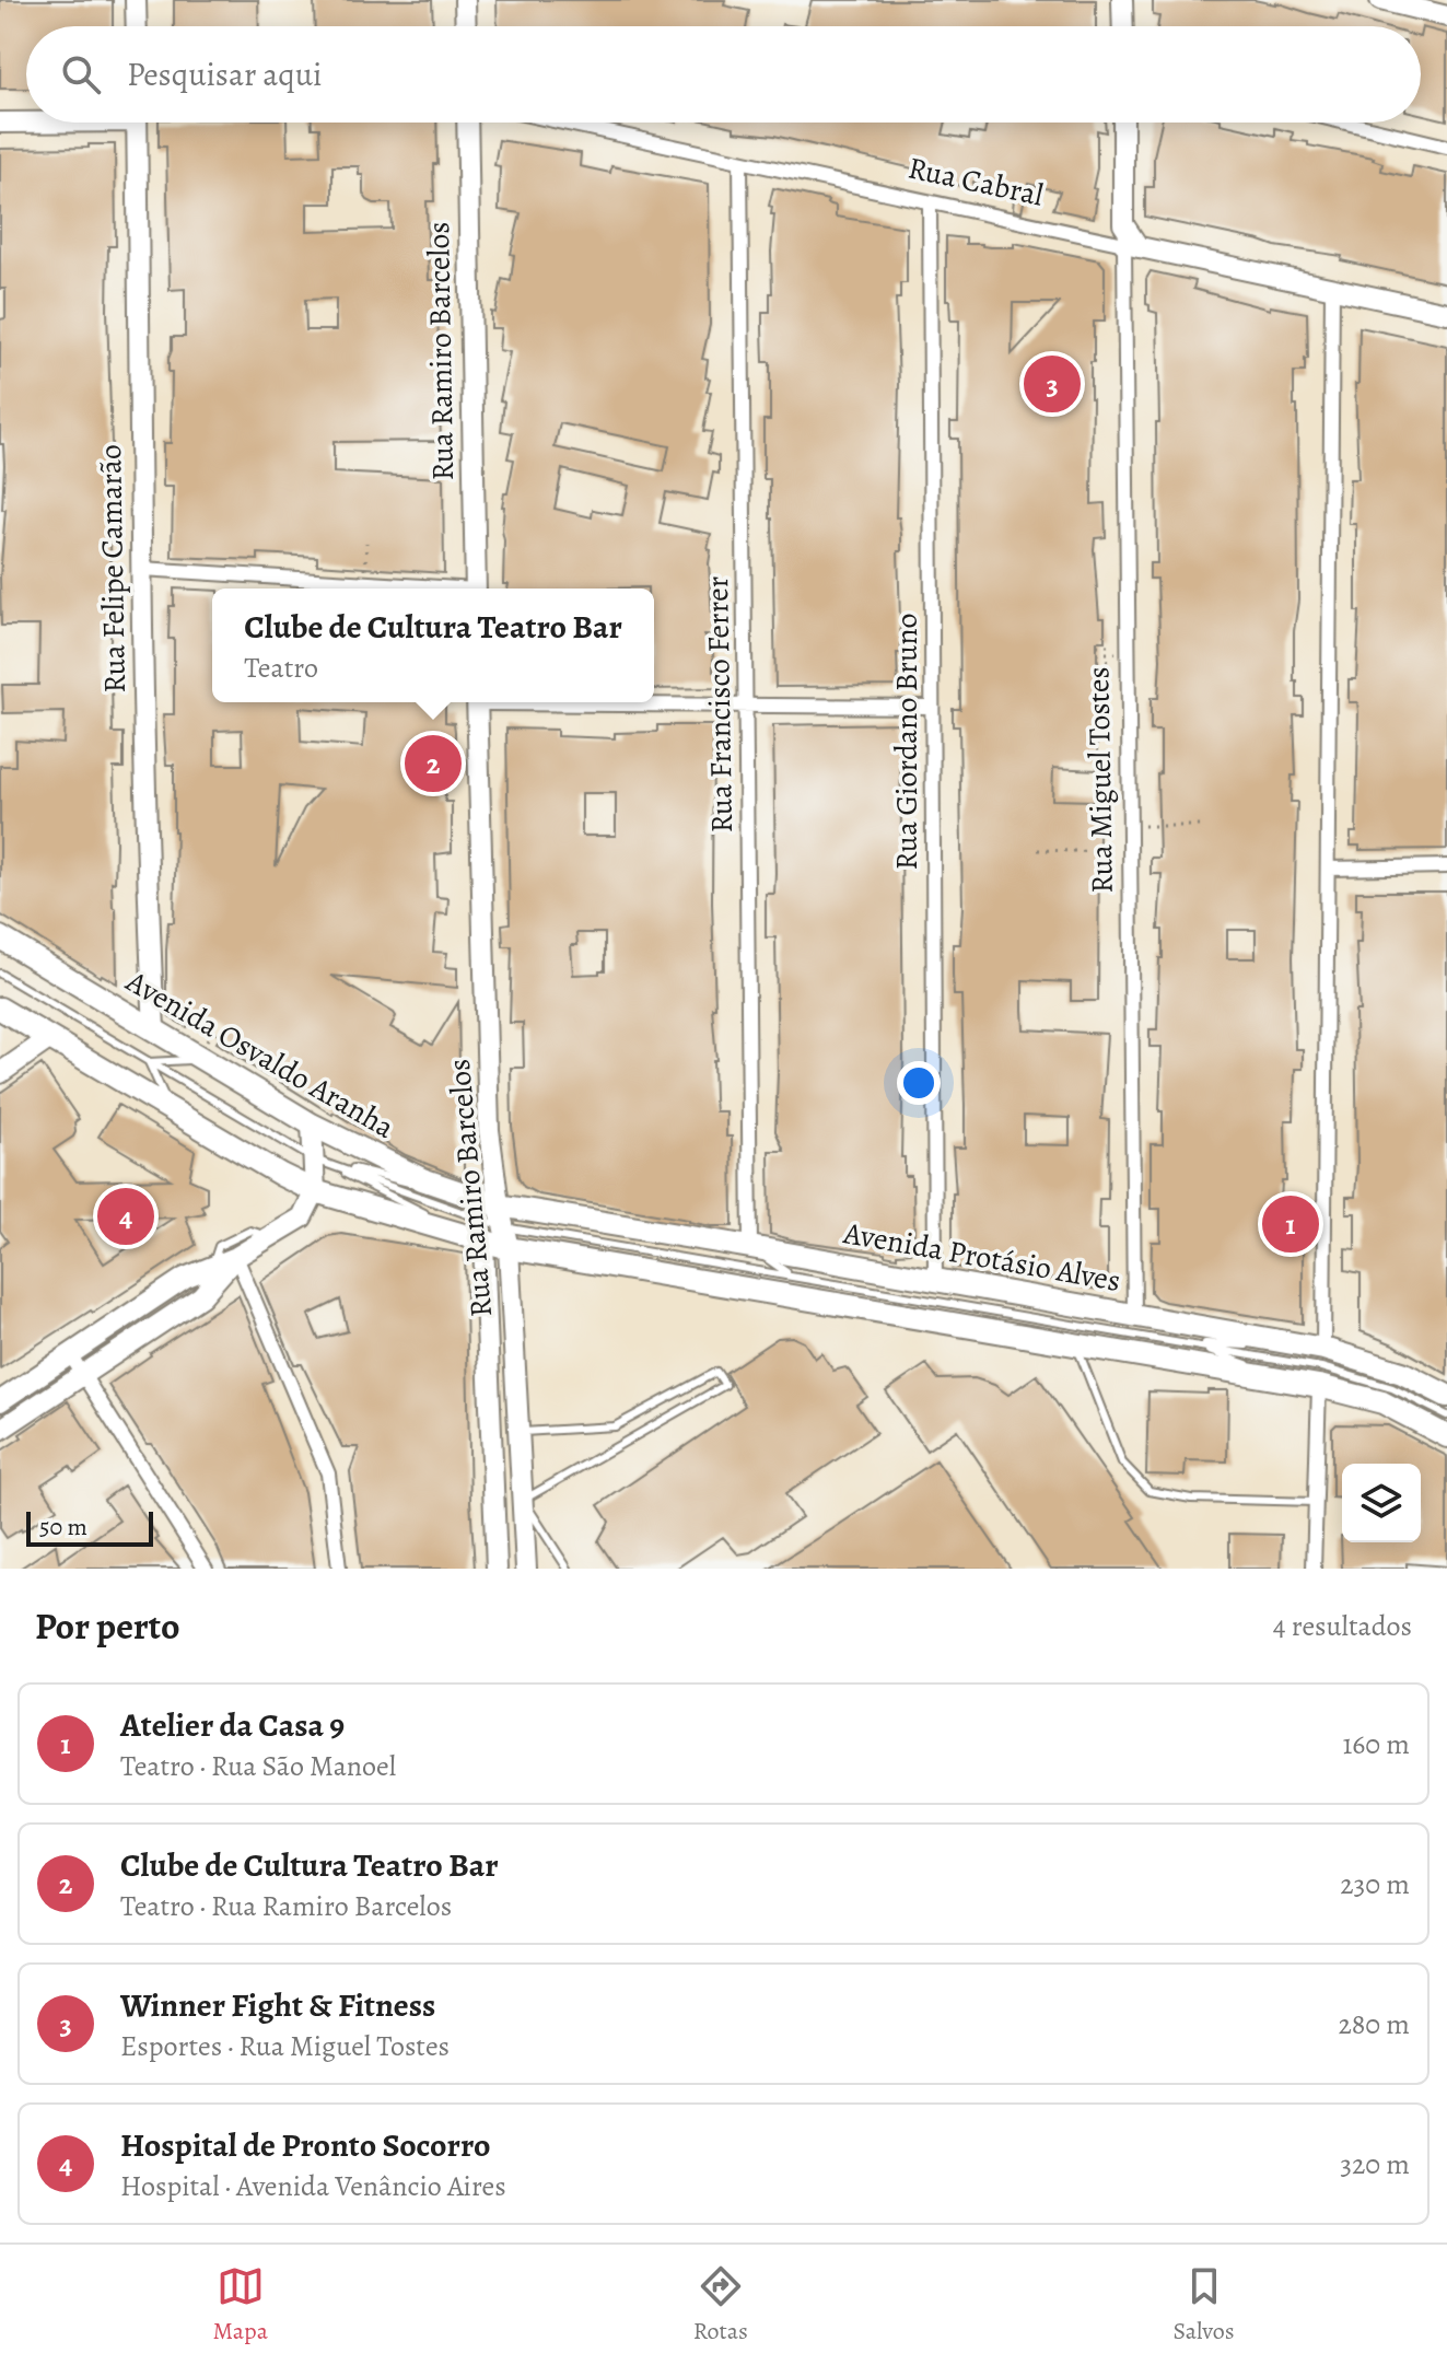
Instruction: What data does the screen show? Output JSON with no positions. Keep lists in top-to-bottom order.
{
  "streets": {
    "main road": ["Avenida Osvaldo Aranha", "Avenida Protásio Alves"],
    "street": [
      "Rua Cabral",
      "Rua Ramiro Barcelos",
      "Rua Felipe Camarão",
      "Rua Francisco Ferrer",
      "Rua Giordano Bruno",
      "Rua Miguel Tostes"
    ]
  },
  "crossings": [
    ["Rua Cabral", "Rua Francisco Ferrer"],
    ["Rua Cabral", "Rua Giordano Bruno"],
    ["Rua Cabral", "Rua Miguel Tostes"],
    ["Rua Ramiro Barcelos", "Avenida Osvaldo Aranha"],
    ["Rua Ramiro Barcelos", "Avenida Protásio Alves"],
    ["Rua Felipe Camarão", "Avenida Osvaldo Aranha"],
    ["Rua Francisco Ferrer", "Avenida Protásio Alves"],
    ["Rua Giordano Bruno", "Avenida Protásio Alves"],
    ["Rua Miguel Tostes", "Avenida Protásio Alves"],
    ["Avenida Osvaldo Aranha", "Avenida Protásio Alves"]
  ],
  "scale_bar": "50 m",
  "page": {
    "search": "Pesquisar aqui",
    "pins": [
      "3",
      "2",
      "4",
      "1"
    ],
    "popup": ["Clube de Cultura Teatro Bar", "Teatro"],
    "scale": "50 m",
    "heading": ["Por perto", "4 resultados"],
    "list": [
      {
        "mark": "1",
        "name": "Atelier da Casa 9",
        "note": "Teatro · Rua São Manoel",
        "value": "160 m"
      },
      {
        "mark": "2",
        "name": "Clube de Cultura Teatro Bar",
        "note": "Teatro · Rua Ramiro Barcelos",
        "value": "230 m"
      },
      {
        "mark": "3",
        "name": "Winner Fight & Fitness",
        "note": "Esportes · Rua Miguel Tostes",
        "value": "280 m"
      },
      {
        "mark": "4",
        "name": "Hospital de Pronto Socorro",
        "note": "Hospital · Avenida Venâncio Aires",
        "value": "320 m"
      }
    ],
    "nav": ["Mapa", "Rotas", "Salvos"]
  }
}
